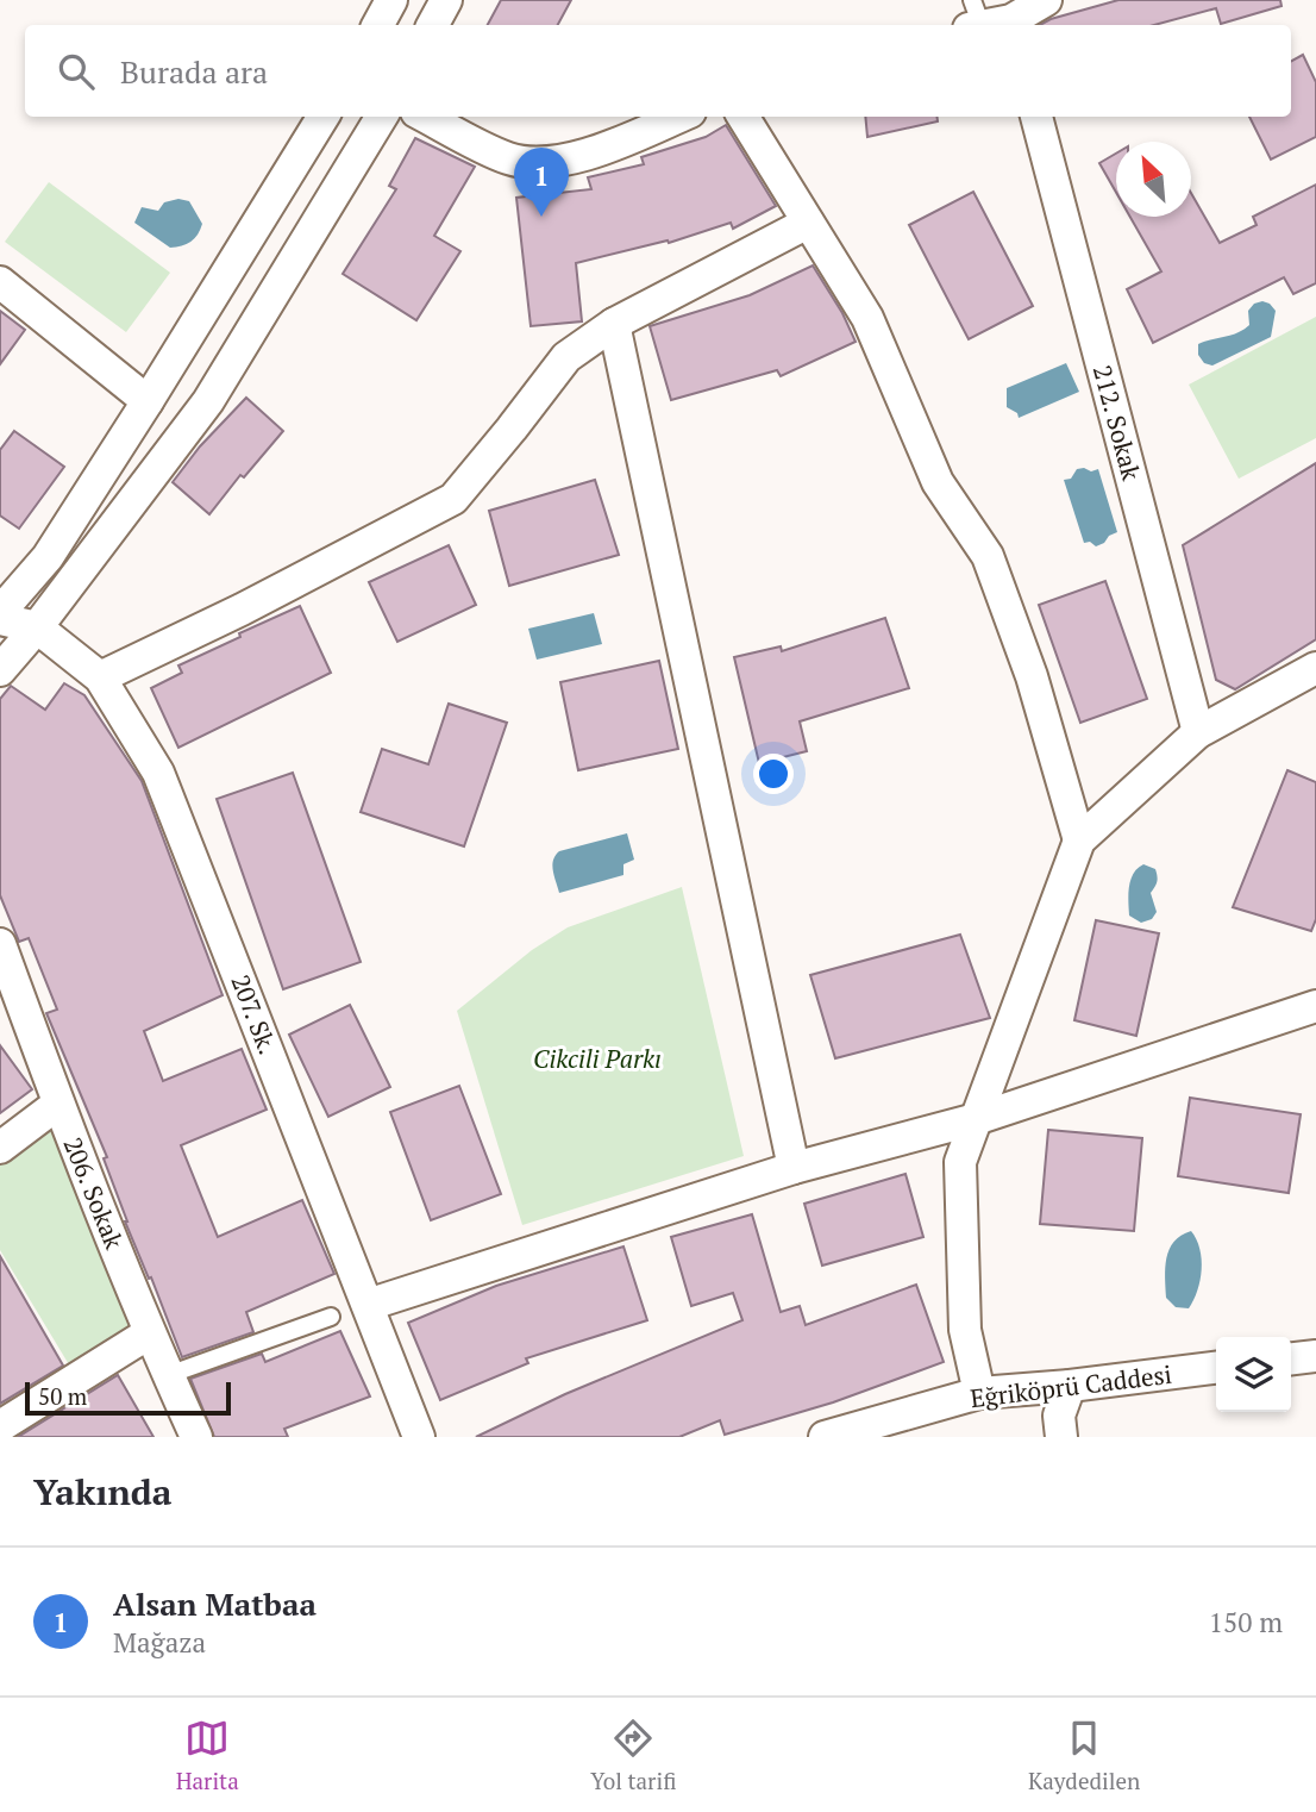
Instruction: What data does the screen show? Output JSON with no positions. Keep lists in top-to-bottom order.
{
  "streets": {
    "street": [
      "212. Sokak",
      "207. Sk.",
      "206. Sokak",
      "Eğriköprü Caddesi"
    ]
  },
  "parks": ["Cikcili Parkı"],
  "scale_bar": "50 m",
  "north": "top left",
  "page": {
    "search": "Burada ara",
    "pins": "1",
    "scale": "50 m",
    "heading": "Yakında",
    "list": [
      {
        "mark": "1",
        "name": "Alsan Matbaa",
        "note": "Mağaza",
        "value": "150 m"
      }
    ],
    "nav": ["Harita", "Yol tarifi", "Kaydedilen"]
  }
}
